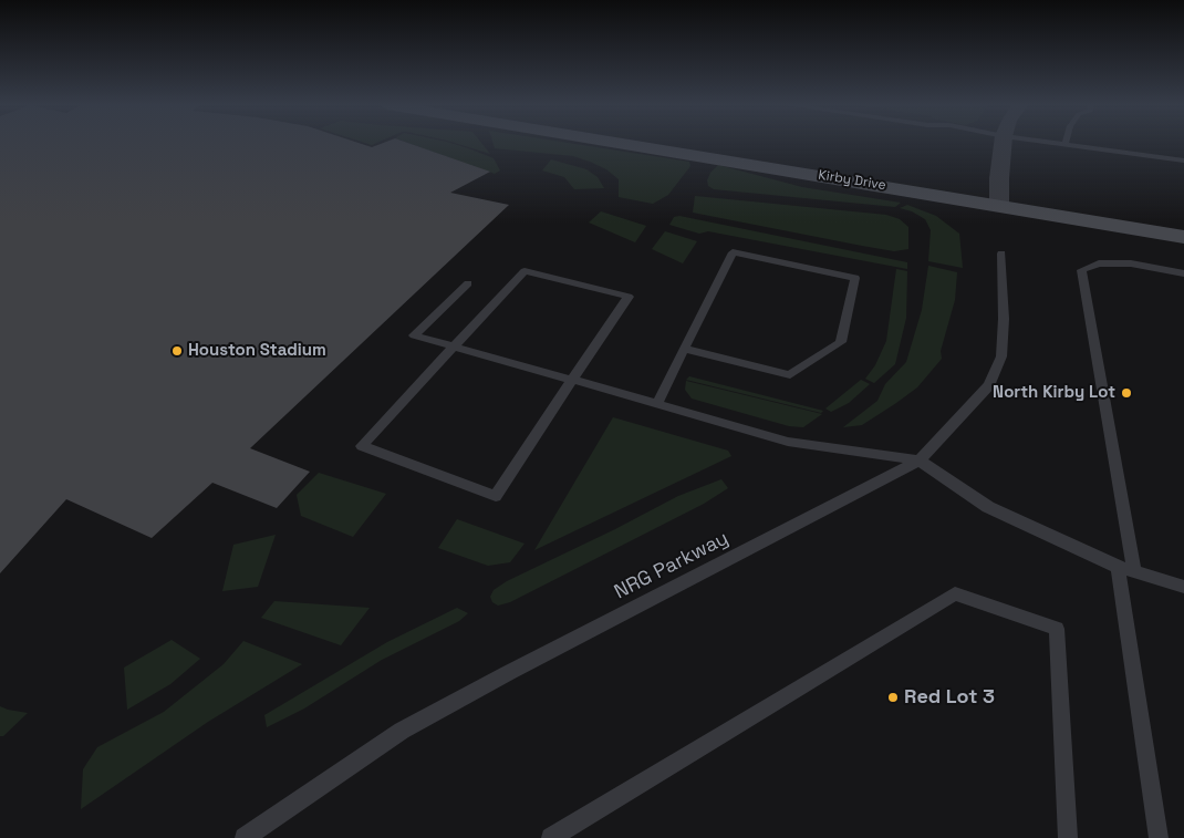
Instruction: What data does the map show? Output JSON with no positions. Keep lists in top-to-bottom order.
{
  "streets": {
    "main road": ["Kirby Drive"],
    "lane": ["NRG Parkway"]
  },
  "places": ["Houston Stadium", "North Kirby Lot", "Red Lot 3"]
}
